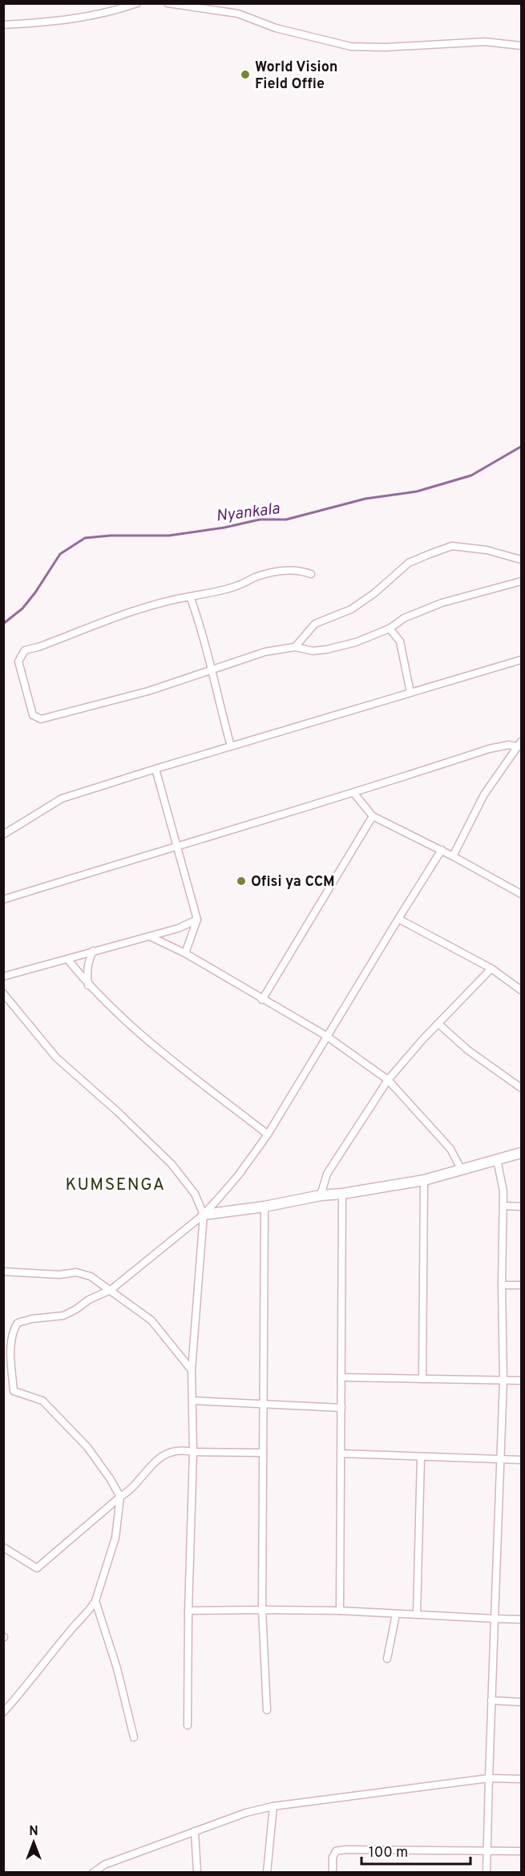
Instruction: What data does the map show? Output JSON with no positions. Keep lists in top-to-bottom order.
{
  "districts": ["KUMSENGA"],
  "water": ["Nyankala"],
  "places": ["World Vision Field Offie", "Ofisi ya CCM"],
  "scale_bar": "100 m",
  "north": "top"
}
